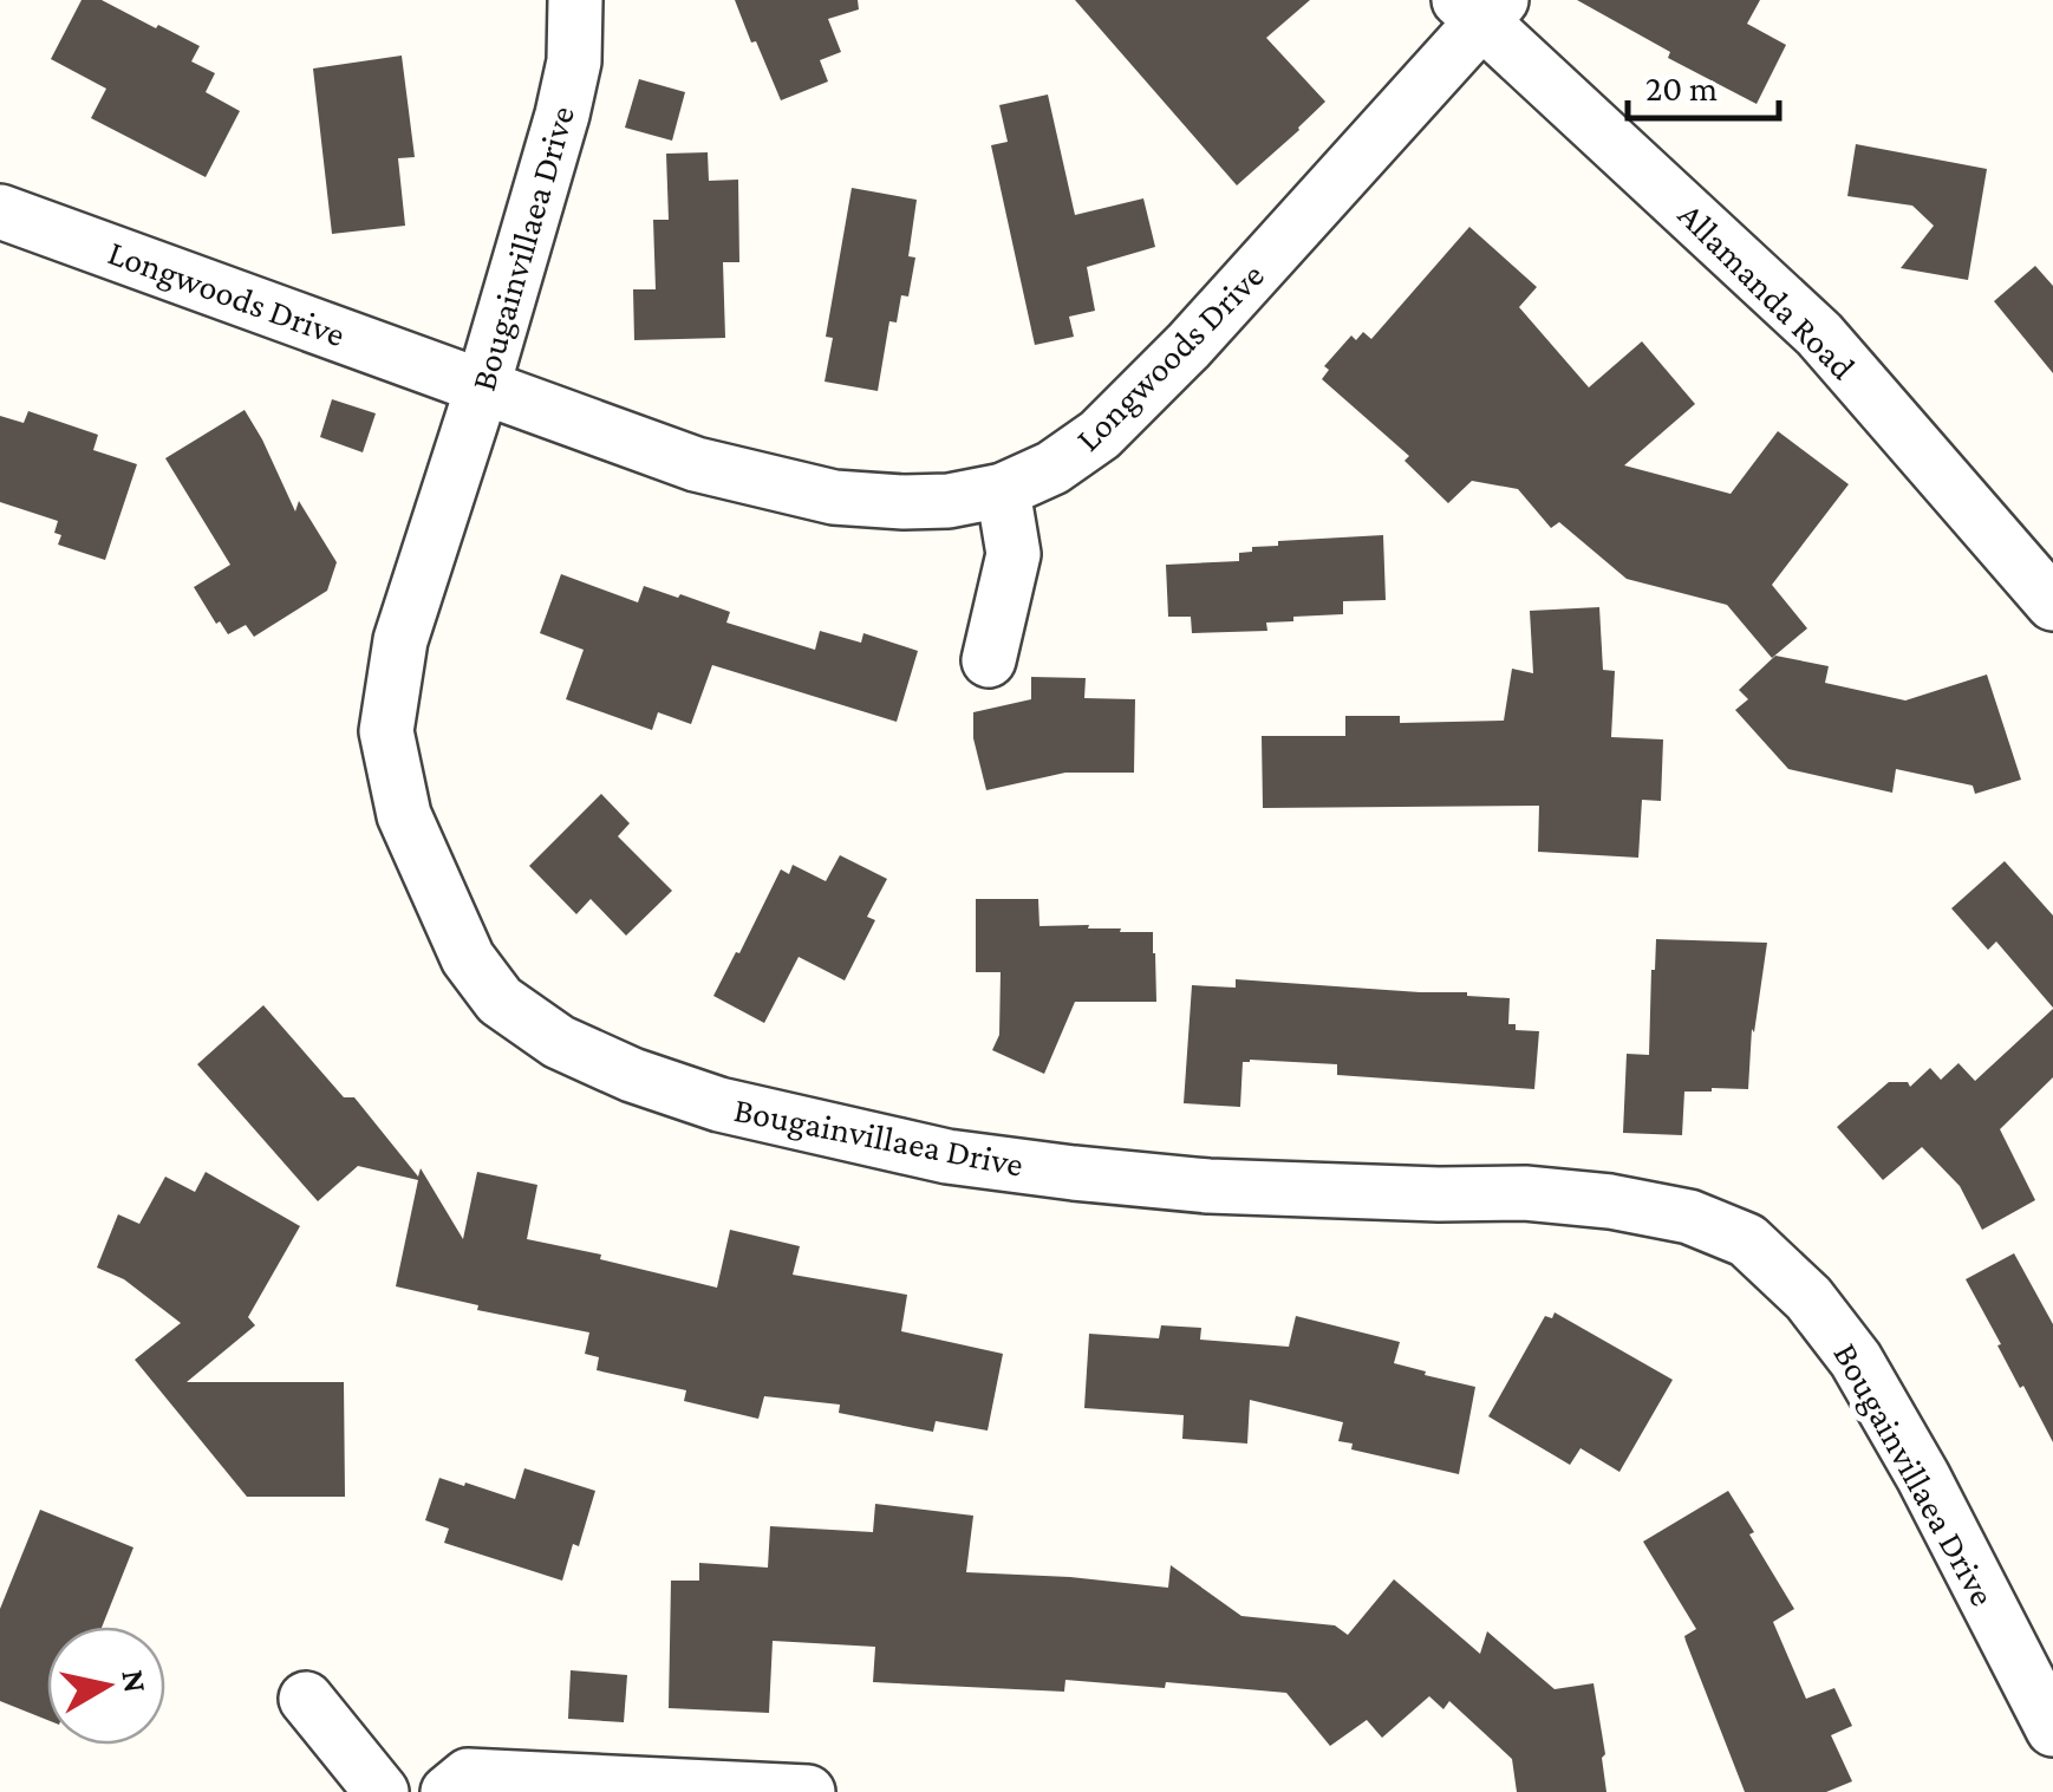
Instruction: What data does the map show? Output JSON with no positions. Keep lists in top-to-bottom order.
{
  "streets": {
    "street": ["Bougainvillaea Drive", "Allamanda Road", "Longwoods Drive"]
  },
  "crossings": [
    ["Bougainvillaea Drive", "Longwoods Drive"],
    ["Allamanda Road", "Longwoods Drive"]
  ],
  "scale_bar": "20 m",
  "north": "right"
}
